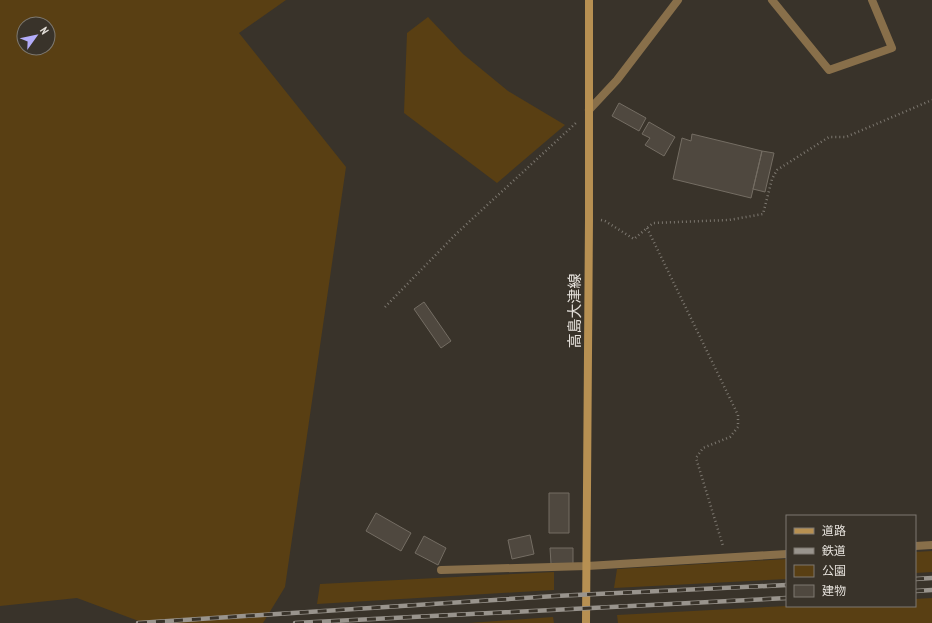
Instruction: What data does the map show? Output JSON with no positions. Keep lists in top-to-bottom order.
{
  "streets": {
    "main road": ["高島大津線"]
  },
  "legend": [
    "道路",
    "鉄道",
    "公園",
    "建物"
  ],
  "north": "top right"
}
